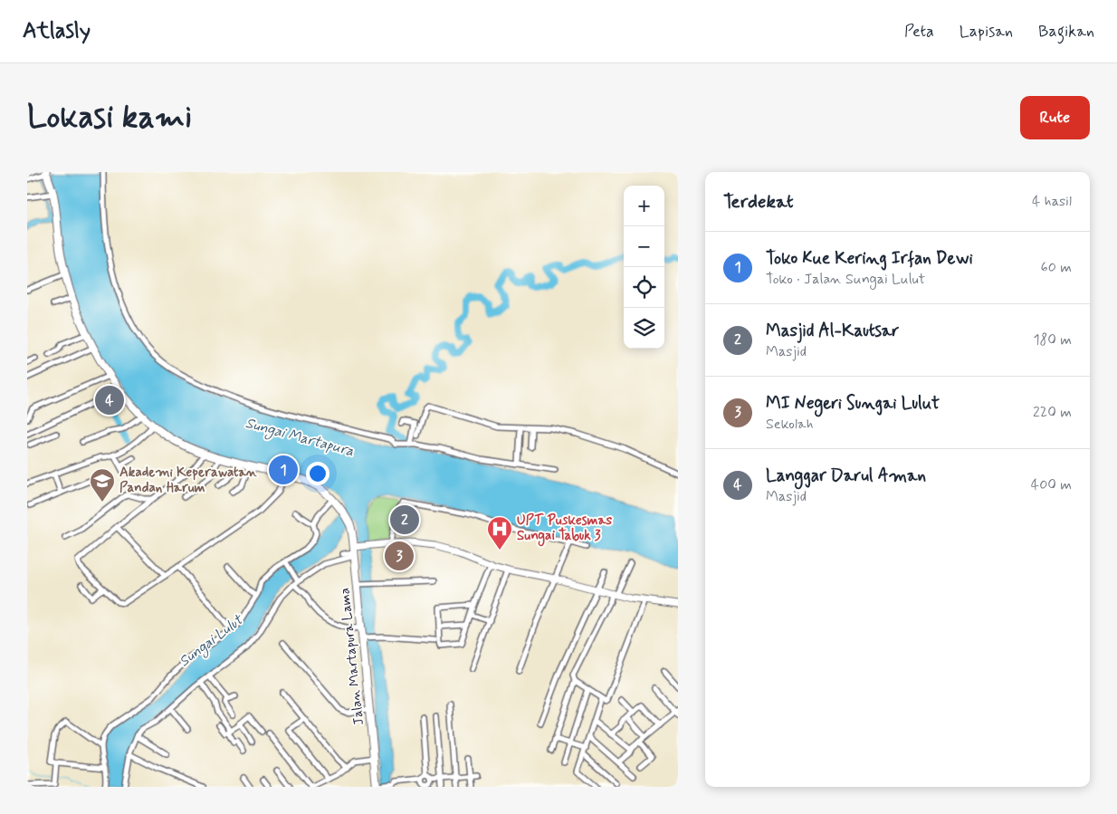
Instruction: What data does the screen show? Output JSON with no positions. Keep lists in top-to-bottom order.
{
  "streets": {
    "main road": ["Jalan Martapura Lama"]
  },
  "water": ["Sungai Martapura", "Sungai Lulut"],
  "places": {
    "school or university": ["Akademi Keperawatan Pandan Harum"],
    "hospital": ["UPT Puskesmas Sungai Tabuk 3"]
  },
  "page": {
    "header": "Atlasly",
    "nav": ["Peta", "Lapisan", "Bagikan"],
    "buttons": "Rute",
    "title": "Lokasi kami",
    "heading": ["Terdekat", "4 hasil"],
    "map_buttons": ["+", "−"],
    "list": [
      {
        "mark": "1",
        "name": "Toko Kue Kering Irfan Dewi",
        "note": "Toko · Jalan Sungai Lulut",
        "value": "60 m"
      },
      {
        "mark": "2",
        "name": "Masjid Al-Kautsar",
        "note": "Masjid",
        "value": "180 m"
      },
      {
        "mark": "3",
        "name": "MI Negeri Sungai Lulut",
        "note": "Sekolah",
        "value": "220 m"
      },
      {
        "mark": "4",
        "name": "Langgar Darul Aman",
        "note": "Masjid",
        "value": "400 m"
      }
    ],
    "pins": [
      "4",
      "1",
      "2",
      "3"
    ]
  }
}
